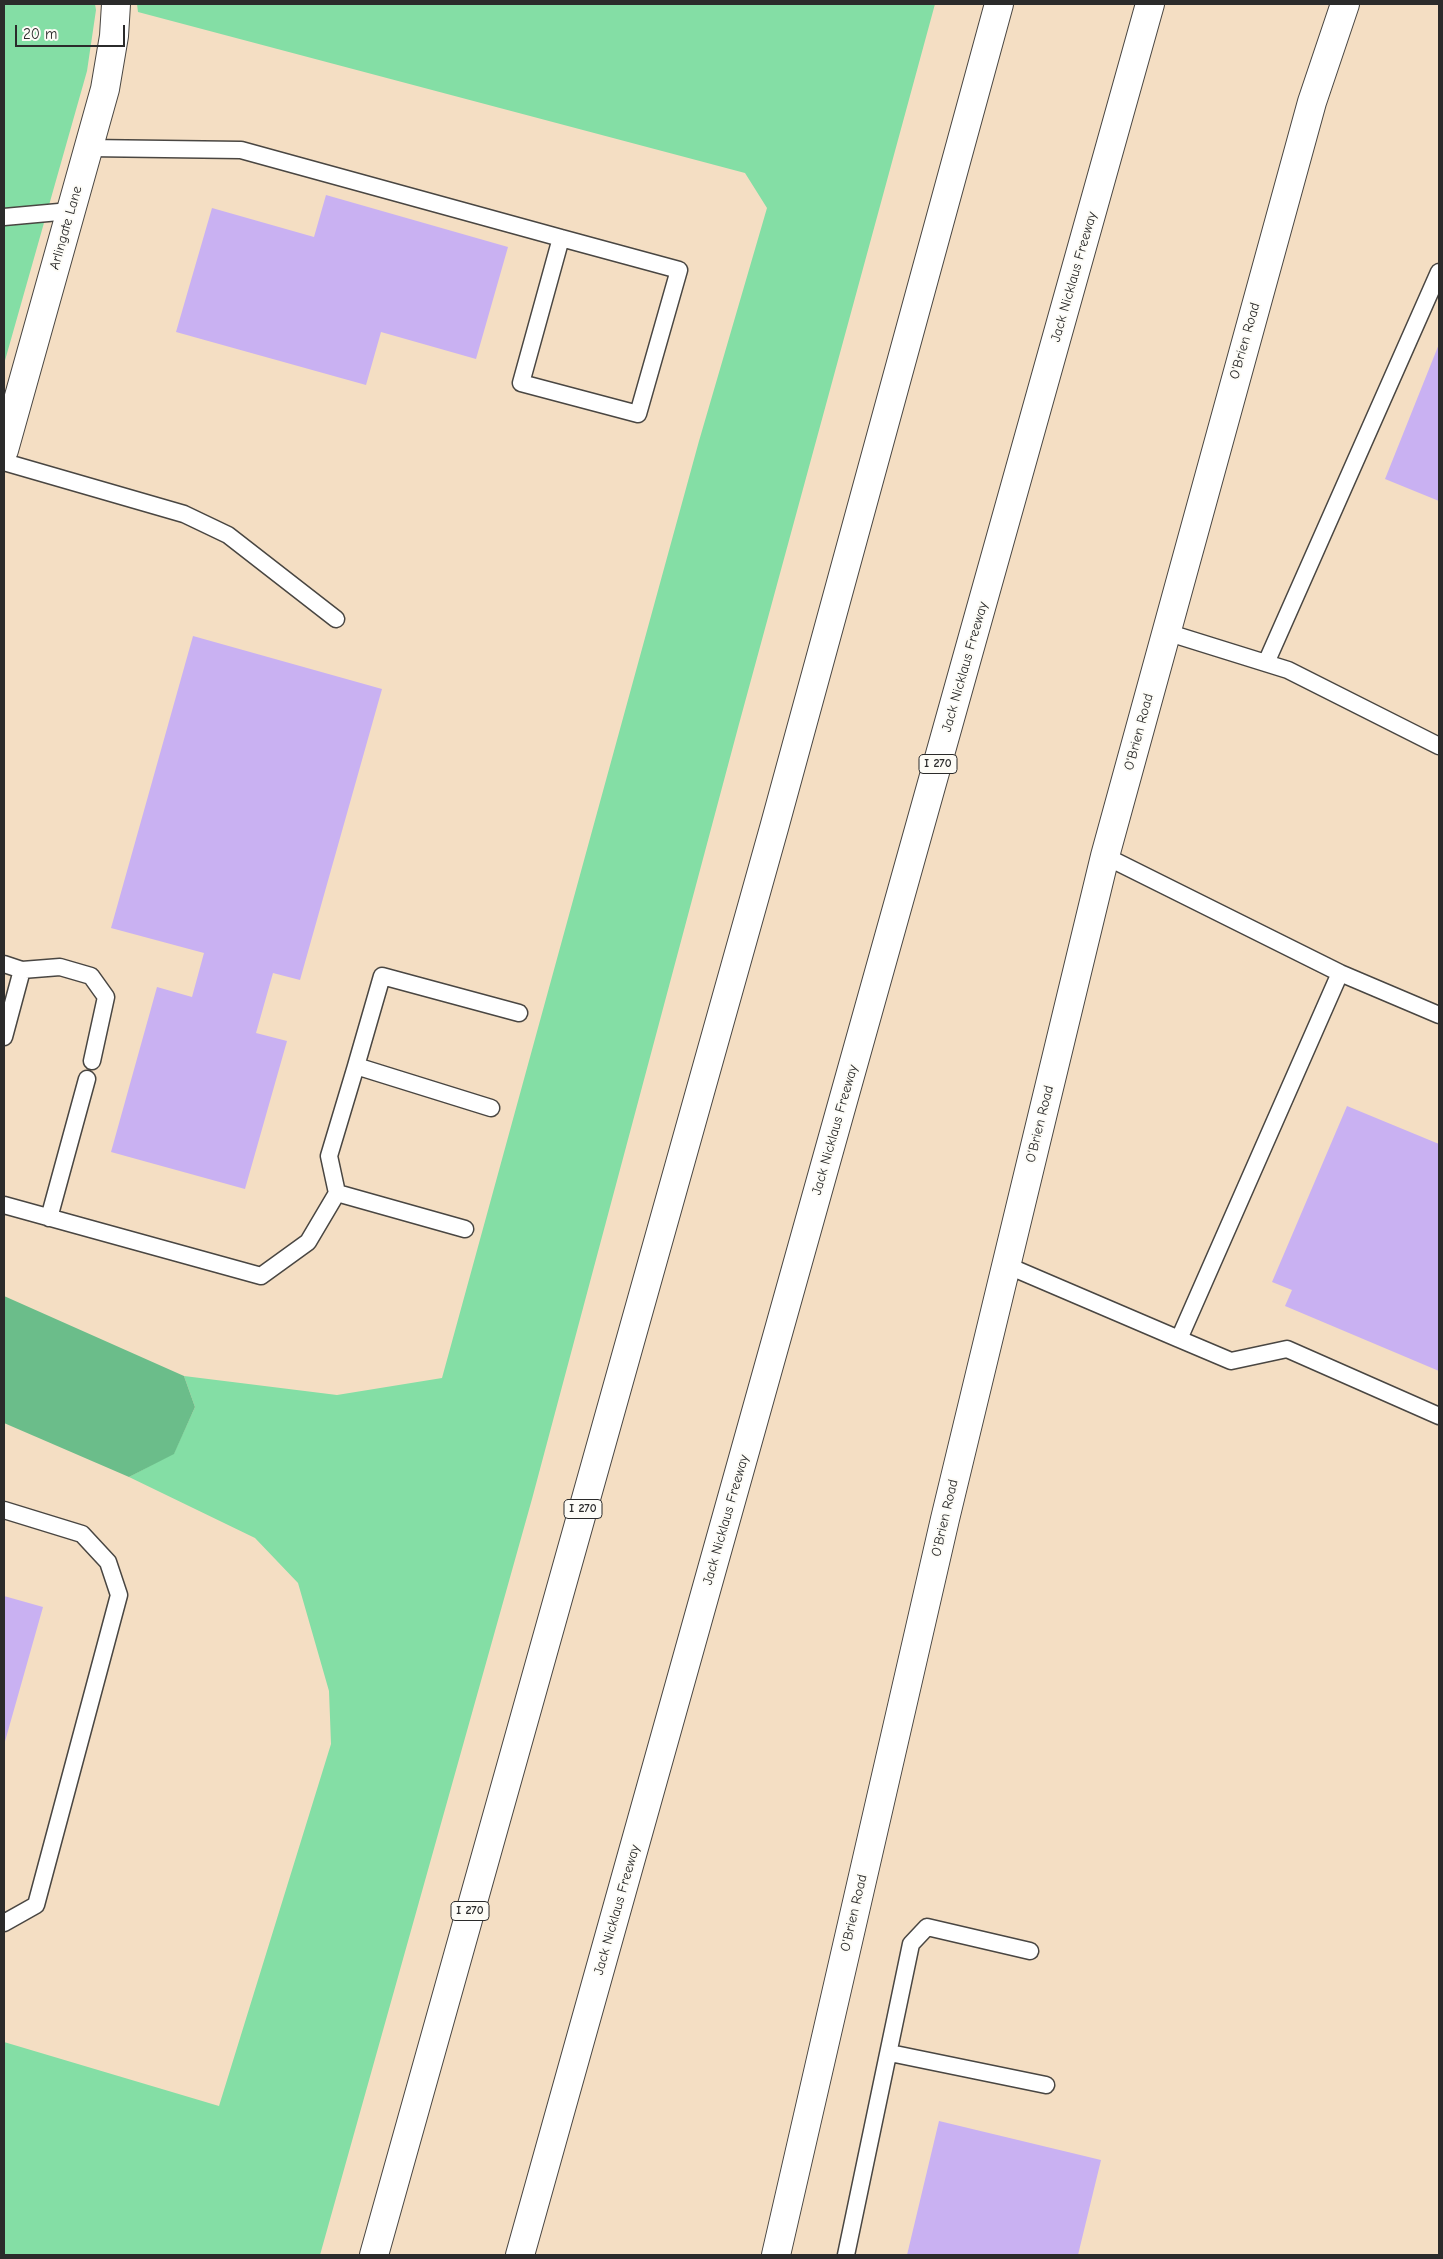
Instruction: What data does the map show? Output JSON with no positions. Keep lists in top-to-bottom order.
{
  "streets": {
    "main road": [
      "Arlingate Lane",
      "Jack Nicklaus Freeway",
      "O'Brien Road",
      "I 270"
    ]
  },
  "scale_bar": "20 m"
}
